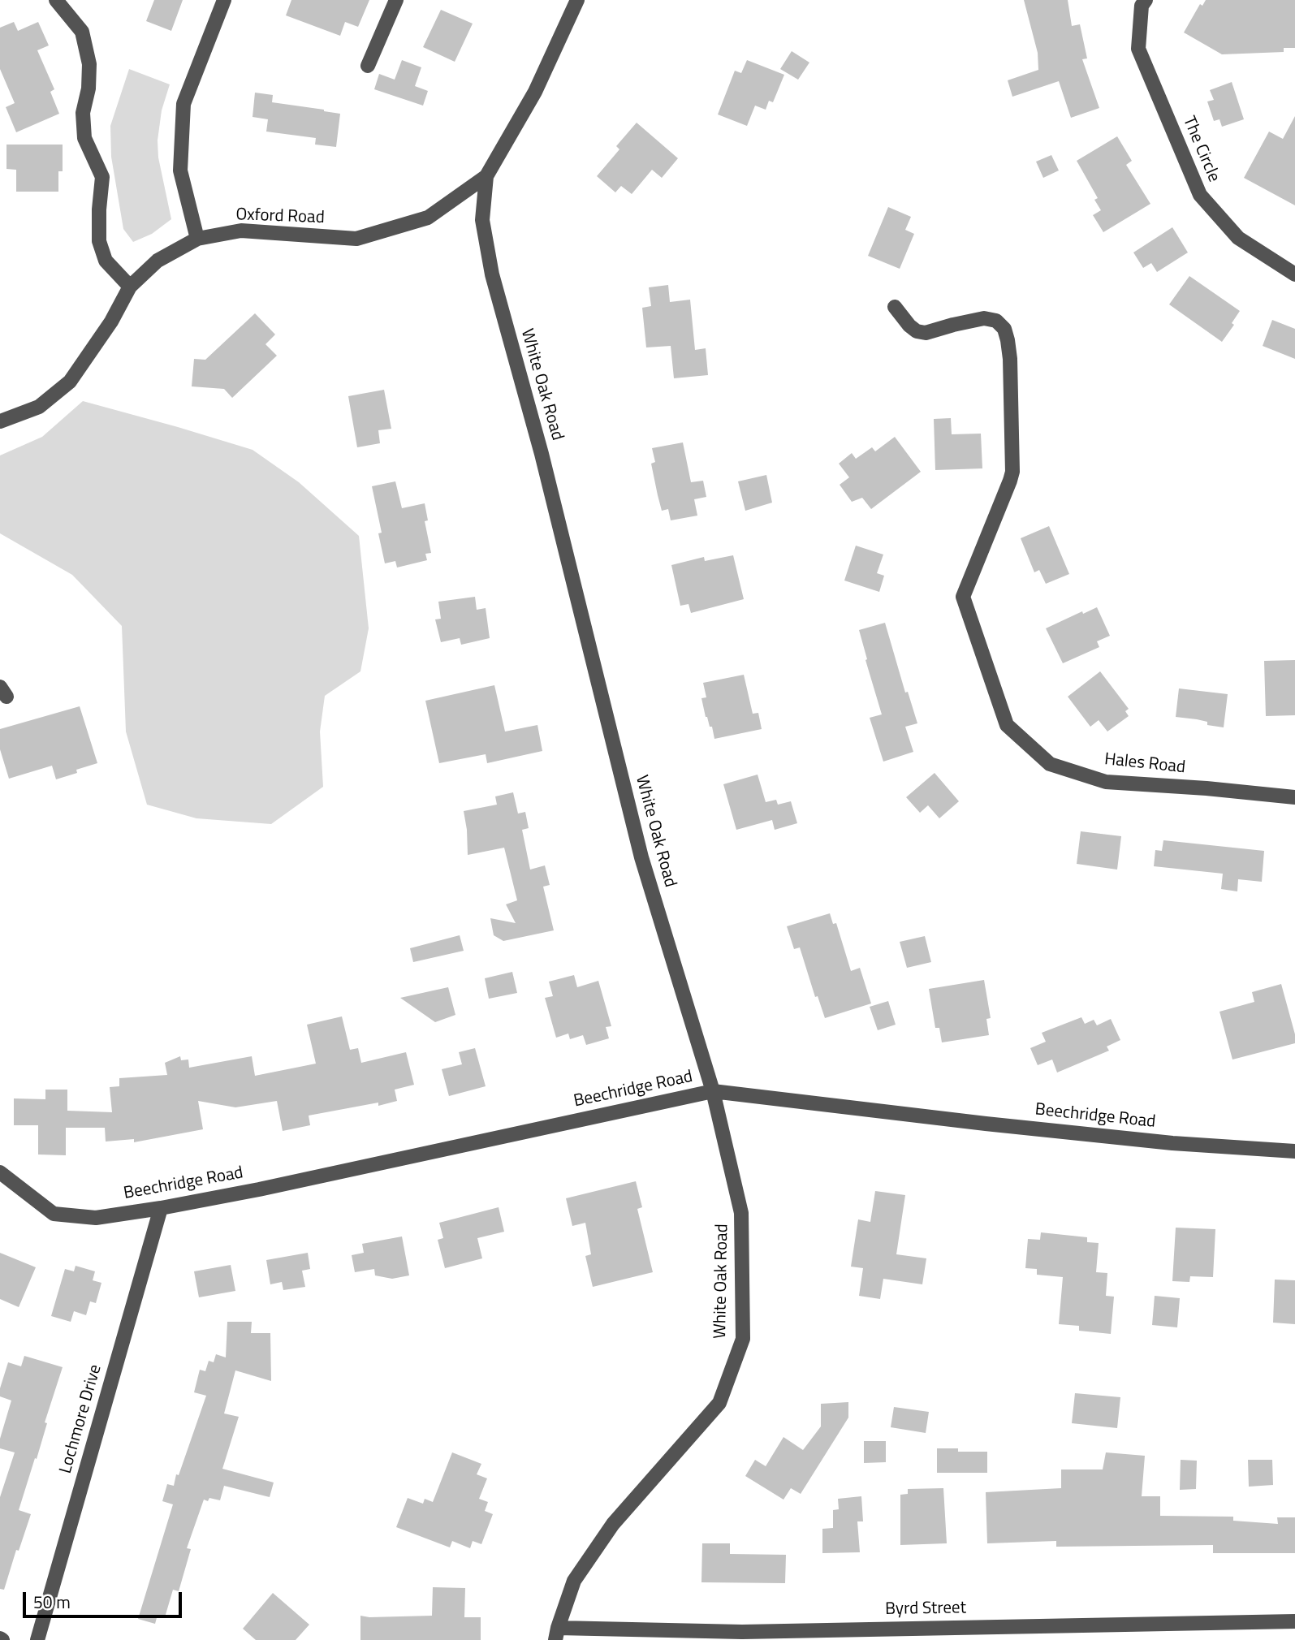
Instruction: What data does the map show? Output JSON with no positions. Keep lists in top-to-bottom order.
{
  "streets": {
    "street": [
      "The Circle",
      "Oxford Road",
      "White Oak Road",
      "Hales Road",
      "Beechridge Road",
      "Lochmore Drive",
      "Byrd Street"
    ]
  },
  "crossings": [
    ["Oxford Road", "White Oak Road"],
    ["White Oak Road", "Beechridge Road"],
    ["White Oak Road", "Byrd Street"],
    ["Beechridge Road", "Lochmore Drive"]
  ],
  "scale_bar": "50 m"
}
